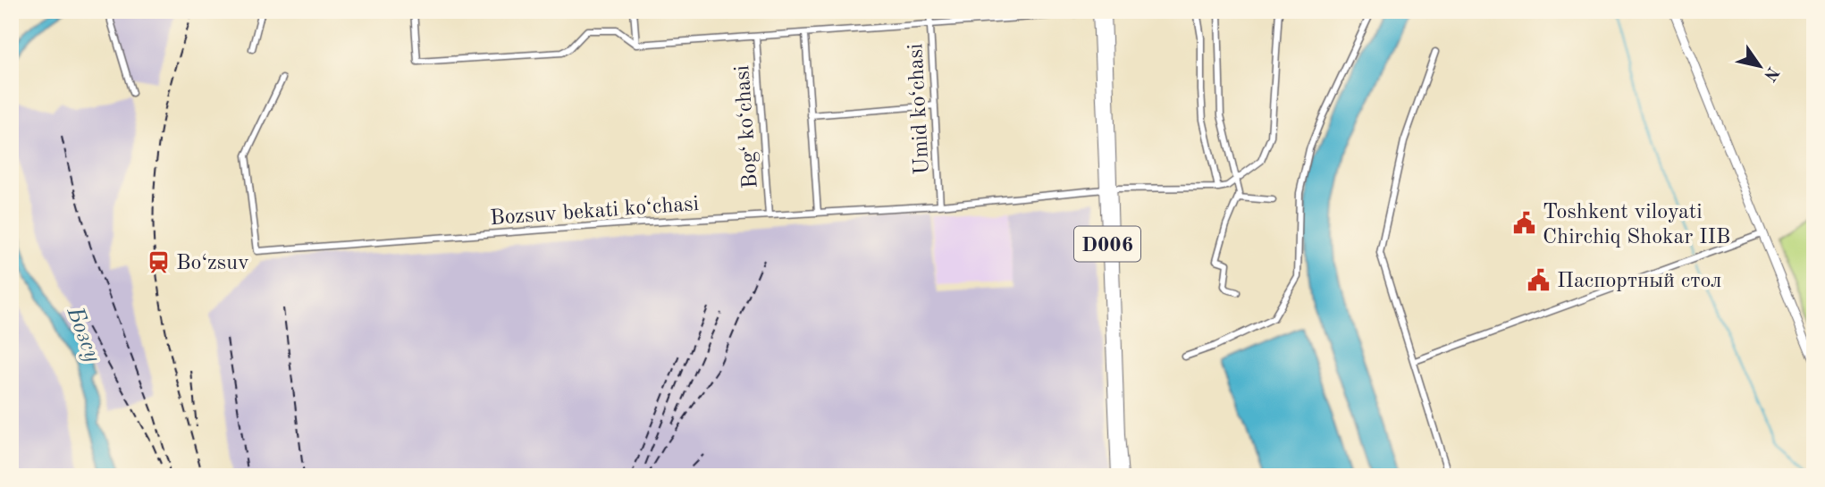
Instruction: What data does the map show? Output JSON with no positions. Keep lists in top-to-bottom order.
{
  "streets": {
    "main road": ["D006"],
    "street": ["Umid ko‘chasi", "Bog‘ ko‘chasi", "Bozsuv bekati ko‘chasi"]
  },
  "crossings": [
    ["Umid ko‘chasi", "Bozsuv bekati ko‘chasi"],
    ["Bog‘ ko‘chasi", "Bozsuv bekati ko‘chasi"],
    ["Bozsuv bekati ko‘chasi", "D006"]
  ],
  "water": ["Бозсу"],
  "places": {
    "public building": ["Toshkent viloyati Chirchiq Shokar IIB", "Паспортный стол"],
    "station": ["Bo‘zsuv"]
  },
  "north": "bottom right"
}
